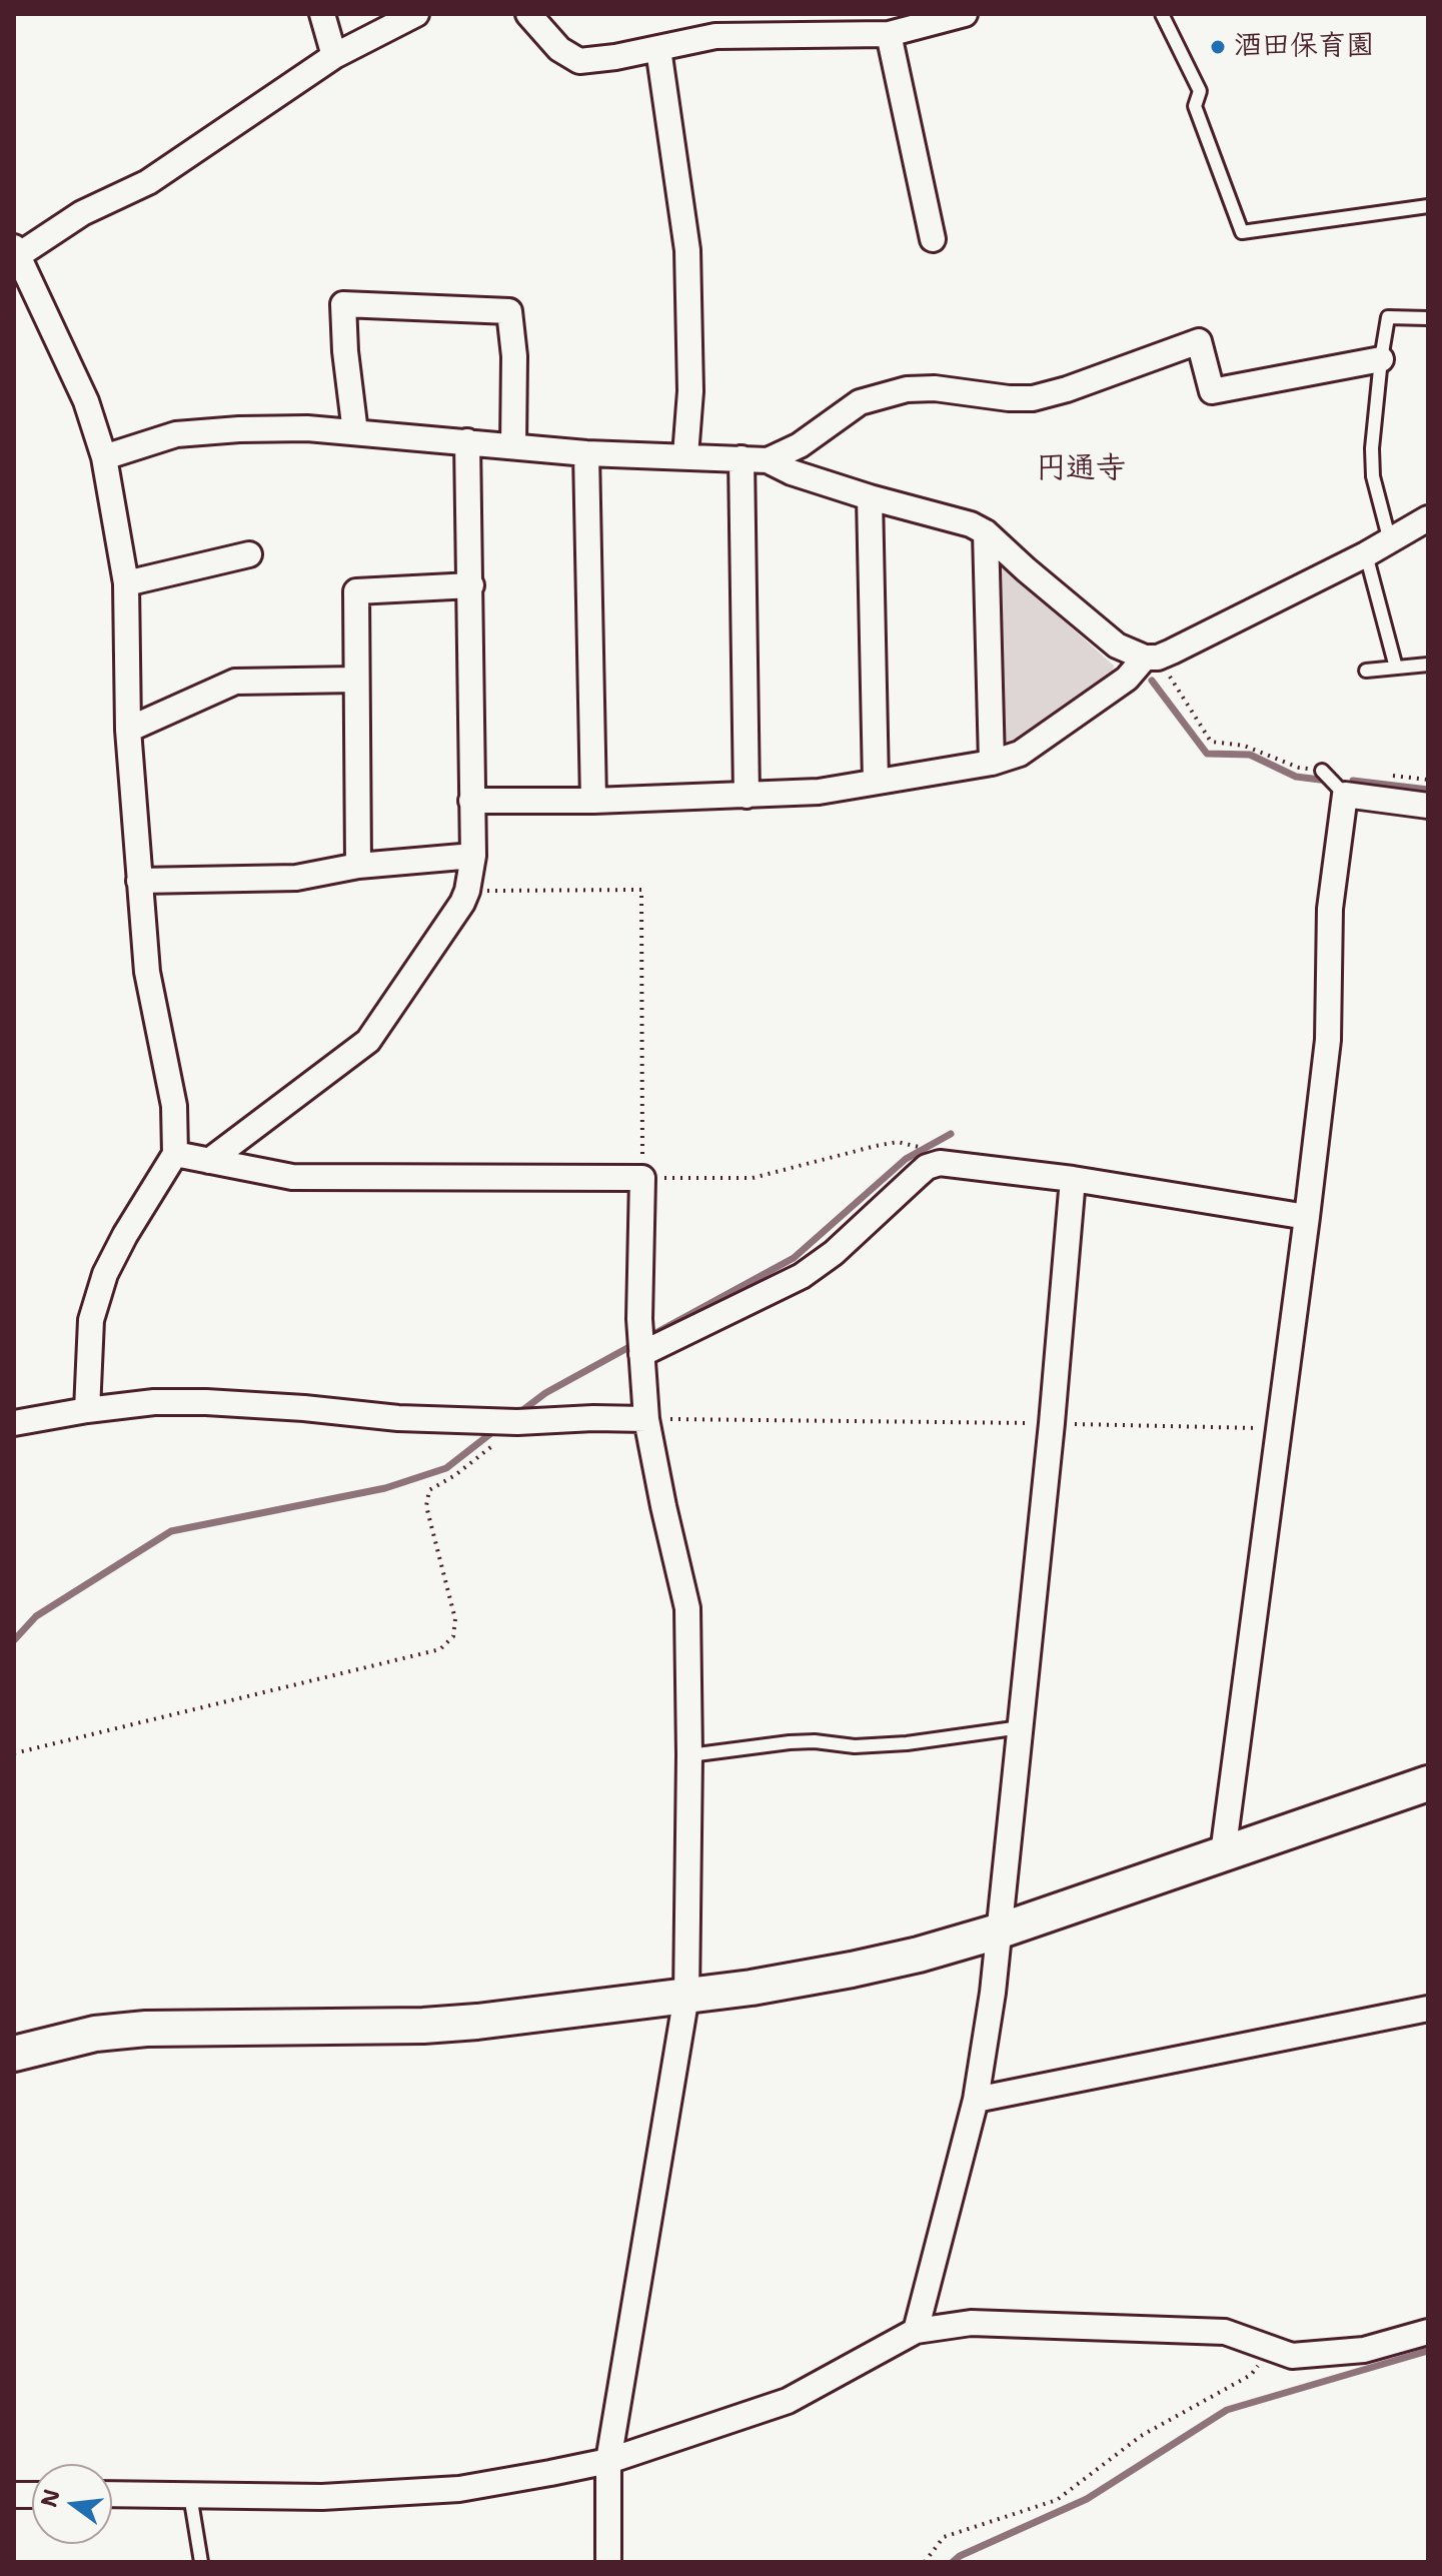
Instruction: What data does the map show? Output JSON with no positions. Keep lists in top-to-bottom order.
{
  "districts": ["円通寺"],
  "places": ["酒田保育園"],
  "north": "left"
}
